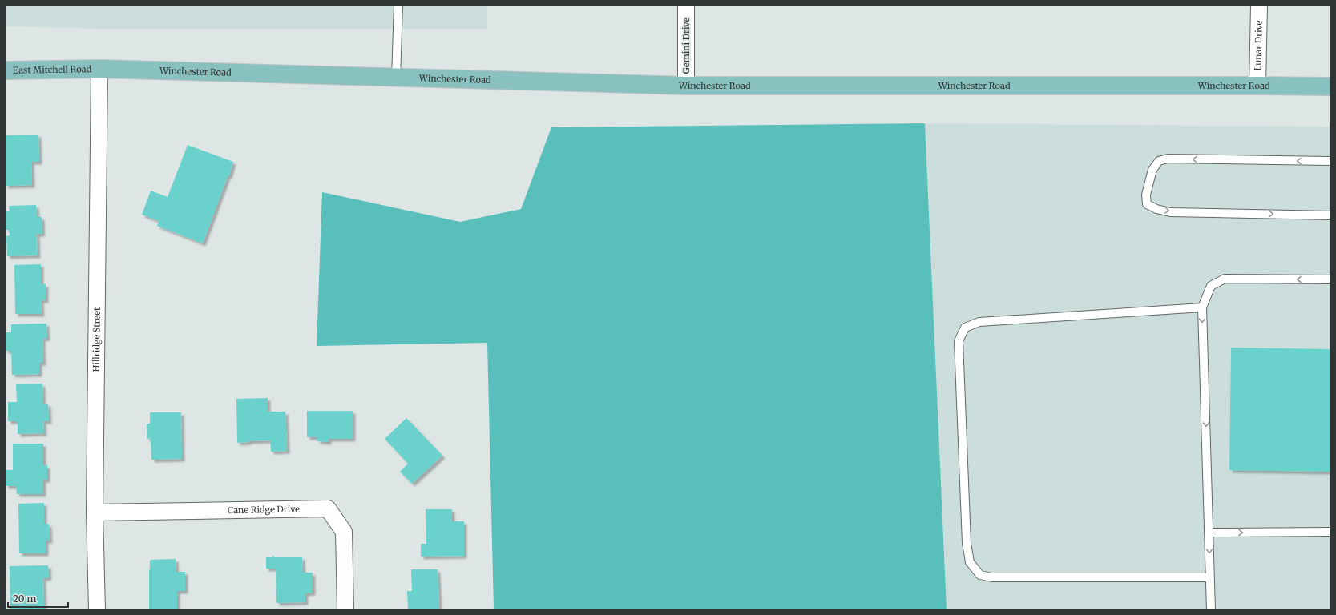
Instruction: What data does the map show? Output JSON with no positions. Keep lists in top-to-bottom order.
{
  "streets": {
    "main road": ["East Mitchell Road", "Winchester Road"],
    "street": [
      "Gemini Drive",
      "Lunar Drive",
      "Hillridge Street",
      "Cane Ridge Drive"
    ]
  },
  "crossings": [
    ["Gemini Drive", "Winchester Road"],
    ["Lunar Drive", "Winchester Road"],
    ["East Mitchell Road", "Winchester Road"],
    ["East Mitchell Road", "Hillridge Street"],
    ["Winchester Road", "Hillridge Street"],
    ["Hillridge Street", "Cane Ridge Drive"]
  ],
  "scale_bar": "20 m"
}
